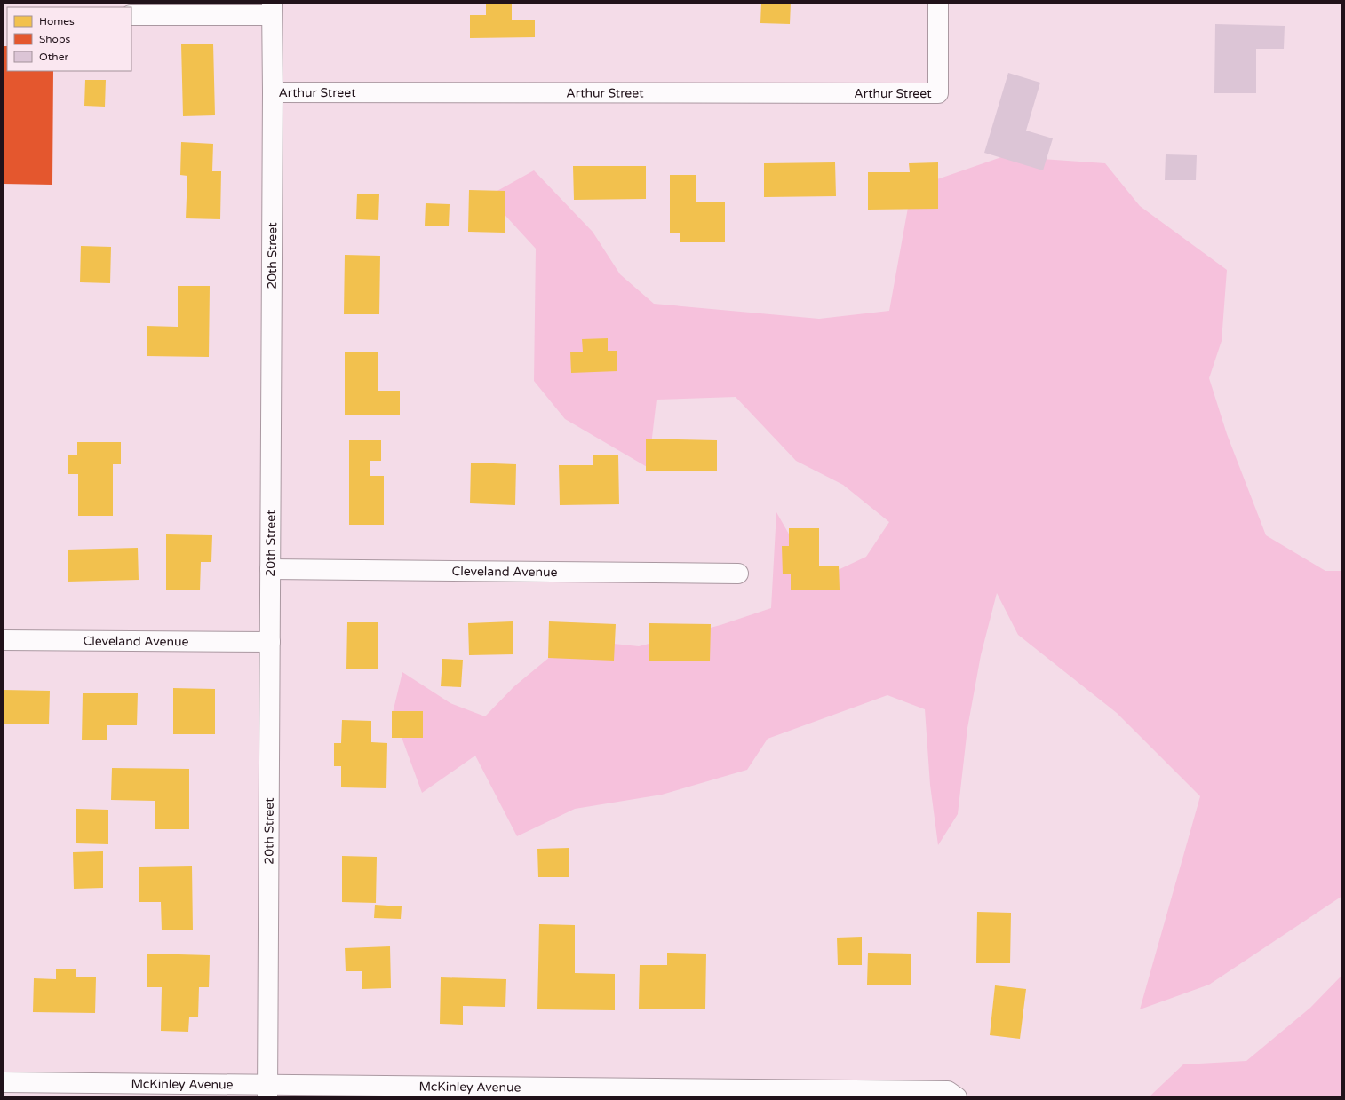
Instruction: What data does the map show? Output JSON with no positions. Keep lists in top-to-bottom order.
{
  "streets": {
    "street": [
      "Arthur Street",
      "20th Street",
      "Cleveland Avenue",
      "McKinley Avenue"
    ]
  },
  "crossings": [
    ["Arthur Street", "20th Street"],
    ["20th Street", "Cleveland Avenue"],
    ["20th Street", "McKinley Avenue"]
  ],
  "legend": ["Homes", "Shops", "Other"]
}
